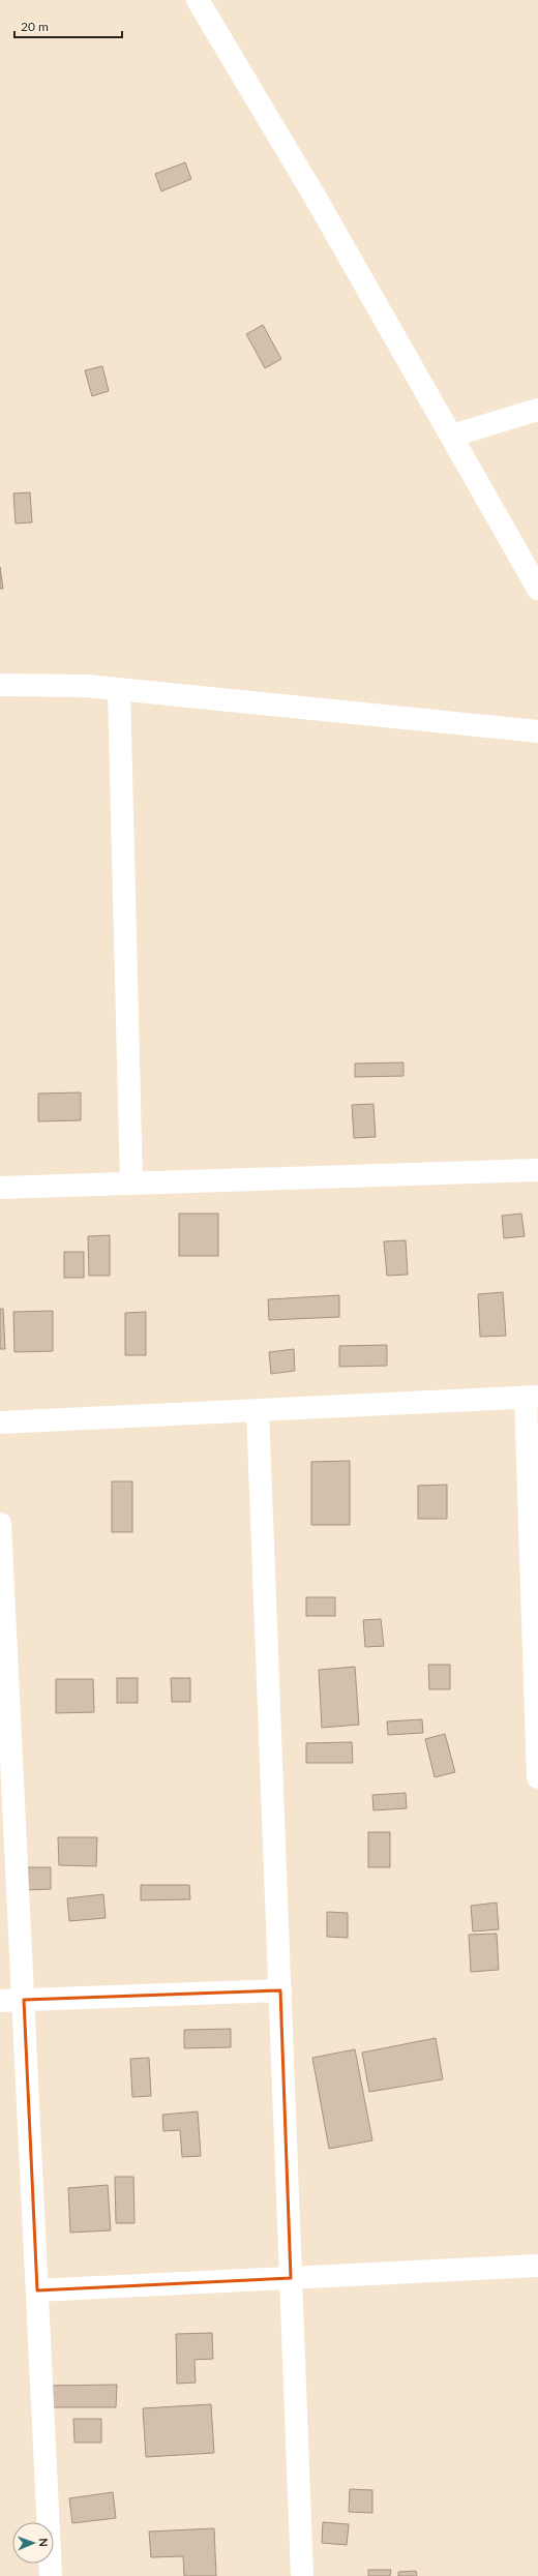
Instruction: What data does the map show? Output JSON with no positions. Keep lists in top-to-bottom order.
{
  "scale_bar": "20 m",
  "north": "right"
}
